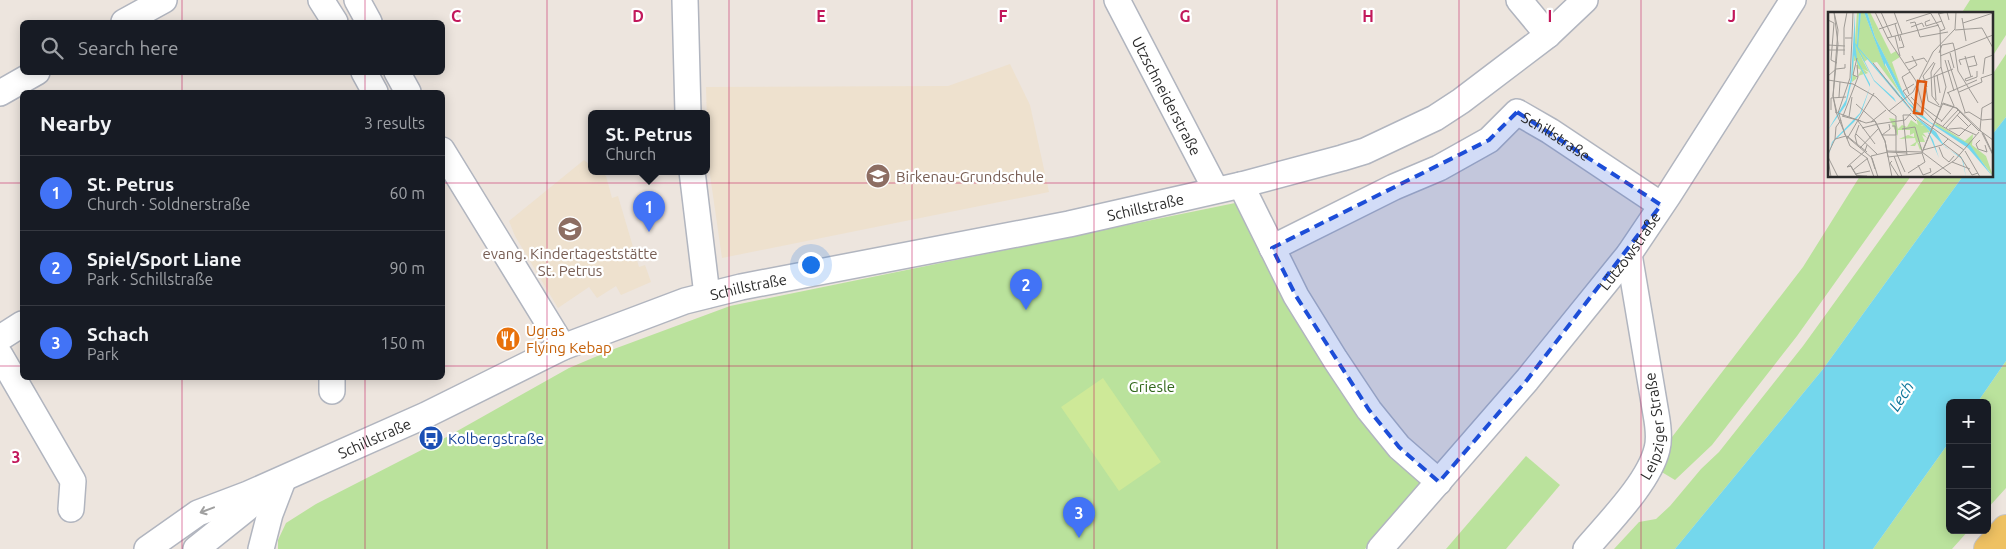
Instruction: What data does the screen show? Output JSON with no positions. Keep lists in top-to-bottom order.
{
  "streets": {
    "street": [
      "Utzschneiderstraße",
      "Schillstraße",
      "Lützowstraße",
      "Leipziger Straße"
    ]
  },
  "crossings": [
    ["Utzschneiderstraße", "Schillstraße"],
    ["Schillstraße", "Lützowstraße"],
    ["Lützowstraße", "Leipziger Straße"]
  ],
  "water": ["Lech"],
  "parks": ["Griesle"],
  "places": {
    "school or university": ["Birkenau-Grundschule", "evang. Kindertageststätte St. Petrus"],
    "restaurant": ["Ugras Flying Kebap"],
    "bus stop": ["Kolbergstraße"]
  },
  "page": {
    "search": "Search here",
    "heading": ["Nearby", "3 results"],
    "popup": ["St. Petrus", "Church"],
    "list": [
      {
        "mark": "1",
        "name": "St. Petrus",
        "note": "Church · Soldnerstraße",
        "value": "60 m"
      },
      {
        "mark": "2",
        "name": "Spiel/Sport Liane",
        "note": "Park · Schillstraße",
        "value": "90 m"
      },
      {
        "mark": "3",
        "name": "Schach",
        "note": "Park",
        "value": "150 m"
      }
    ],
    "pins": ["1", "2", "3"],
    "map_buttons": ["+", "−"]
  },
  "grid": {
    "columns": [
      "C",
      "D",
      "E",
      "F",
      "G",
      "H",
      "I",
      "J"
    ],
    "rows": ["3"]
  }
}
